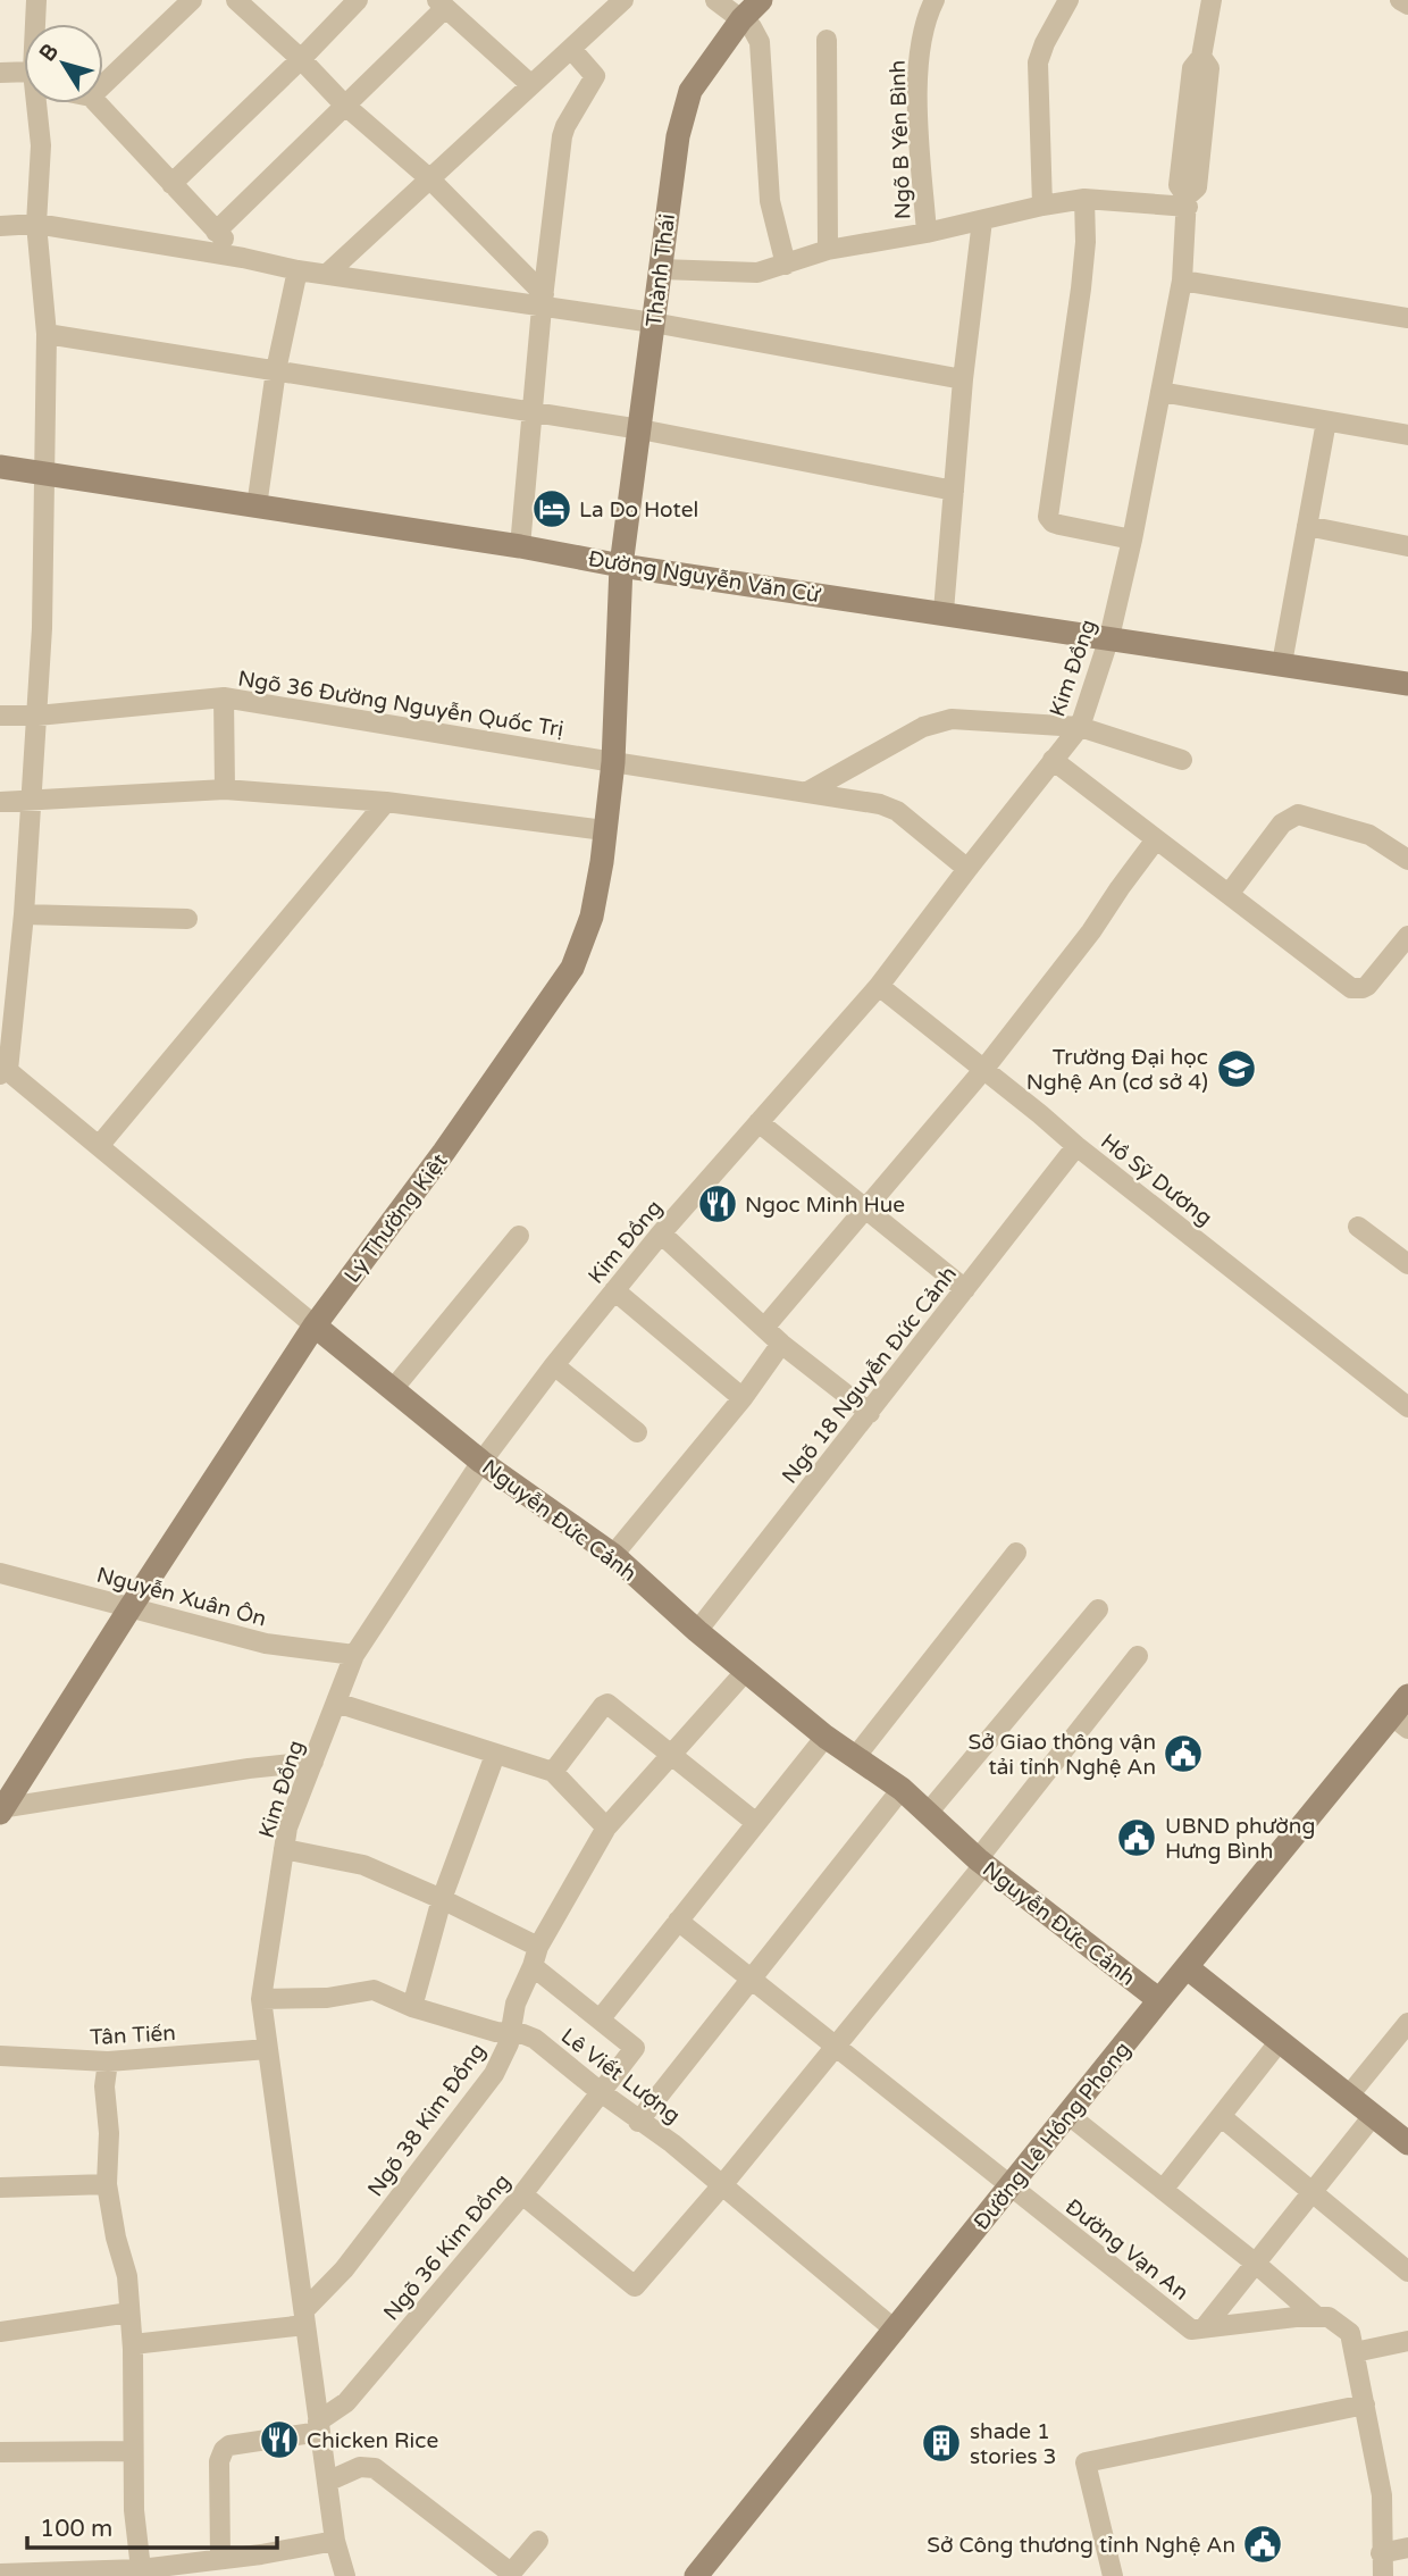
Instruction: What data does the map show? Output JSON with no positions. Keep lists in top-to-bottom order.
{
  "streets": {
    "street": [
      "Ngõ B Yên Bình",
      "Thành Thái",
      "Đường Nguyễn Văn Cừ",
      "Kim Đồng",
      "Ngõ 36 Đường Nguyễn Quốc Trị",
      "Hồ Sỹ Dương",
      "Lý Thường Kiệt",
      "Ngõ 18 Nguyễn Đức Cảnh",
      "Nguyễn Đức Cảnh",
      "Nguyễn Xuân Ôn",
      "Tân Tiến",
      "Lê Viết Lượng",
      "Ngõ 38 Kim Đồng",
      "Đường Lê Hồng Phong",
      "Ngõ 36 Kim Đồng",
      "Đường Vạn An"
    ]
  },
  "crossings": [
    ["Thành Thái", "Đường Nguyễn Văn Cừ"],
    ["Thành Thái", "Lý Thường Kiệt"],
    ["Đường Nguyễn Văn Cừ", "Kim Đồng"],
    ["Đường Nguyễn Văn Cừ", "Lý Thường Kiệt"],
    ["Kim Đồng", "Ngõ 36 Đường Nguyễn Quốc Trị"],
    ["Kim Đồng", "Hồ Sỹ Dương"],
    ["Kim Đồng", "Nguyễn Đức Cảnh"],
    ["Kim Đồng", "Nguyễn Xuân Ôn"],
    ["Kim Đồng", "Tân Tiến"],
    ["Kim Đồng", "Lê Viết Lượng"],
    ["Kim Đồng", "Ngõ 38 Kim Đồng"],
    ["Kim Đồng", "Ngõ 36 Kim Đồng"],
    ["Ngõ 36 Đường Nguyễn Quốc Trị", "Lý Thường Kiệt"],
    ["Hồ Sỹ Dương", "Ngõ 18 Nguyễn Đức Cảnh"],
    ["Lý Thường Kiệt", "Nguyễn Đức Cảnh"],
    ["Lý Thường Kiệt", "Nguyễn Xuân Ôn"],
    ["Ngõ 18 Nguyễn Đức Cảnh", "Nguyễn Đức Cảnh"],
    ["Nguyễn Đức Cảnh", "Ngõ 38 Kim Đồng"],
    ["Nguyễn Đức Cảnh", "Đường Lê Hồng Phong"],
    ["Lê Viết Lượng", "Ngõ 38 Kim Đồng"],
    ["Lê Viết Lượng", "Đường Lê Hồng Phong"],
    ["Lê Viết Lượng", "Ngõ 36 Kim Đồng"],
    ["Đường Lê Hồng Phong", "Đường Vạn An"]
  ],
  "places": {
    "hotel": ["La Do Hotel"],
    "school or university": ["Trường Đại học Nghệ An (cơ sở 4)"],
    "restaurant": ["Ngoc Minh Hue", "Chicken Rice"],
    "public building": ["Sở Giao thông vận tải tỉnh Nghệ An", "UBND phường Hưng Bình", "Sở Công thương tỉnh Nghệ An"],
    "building": ["shade 1 stories 3"]
  },
  "scale_bar": "100 m",
  "north": "top left"
}
